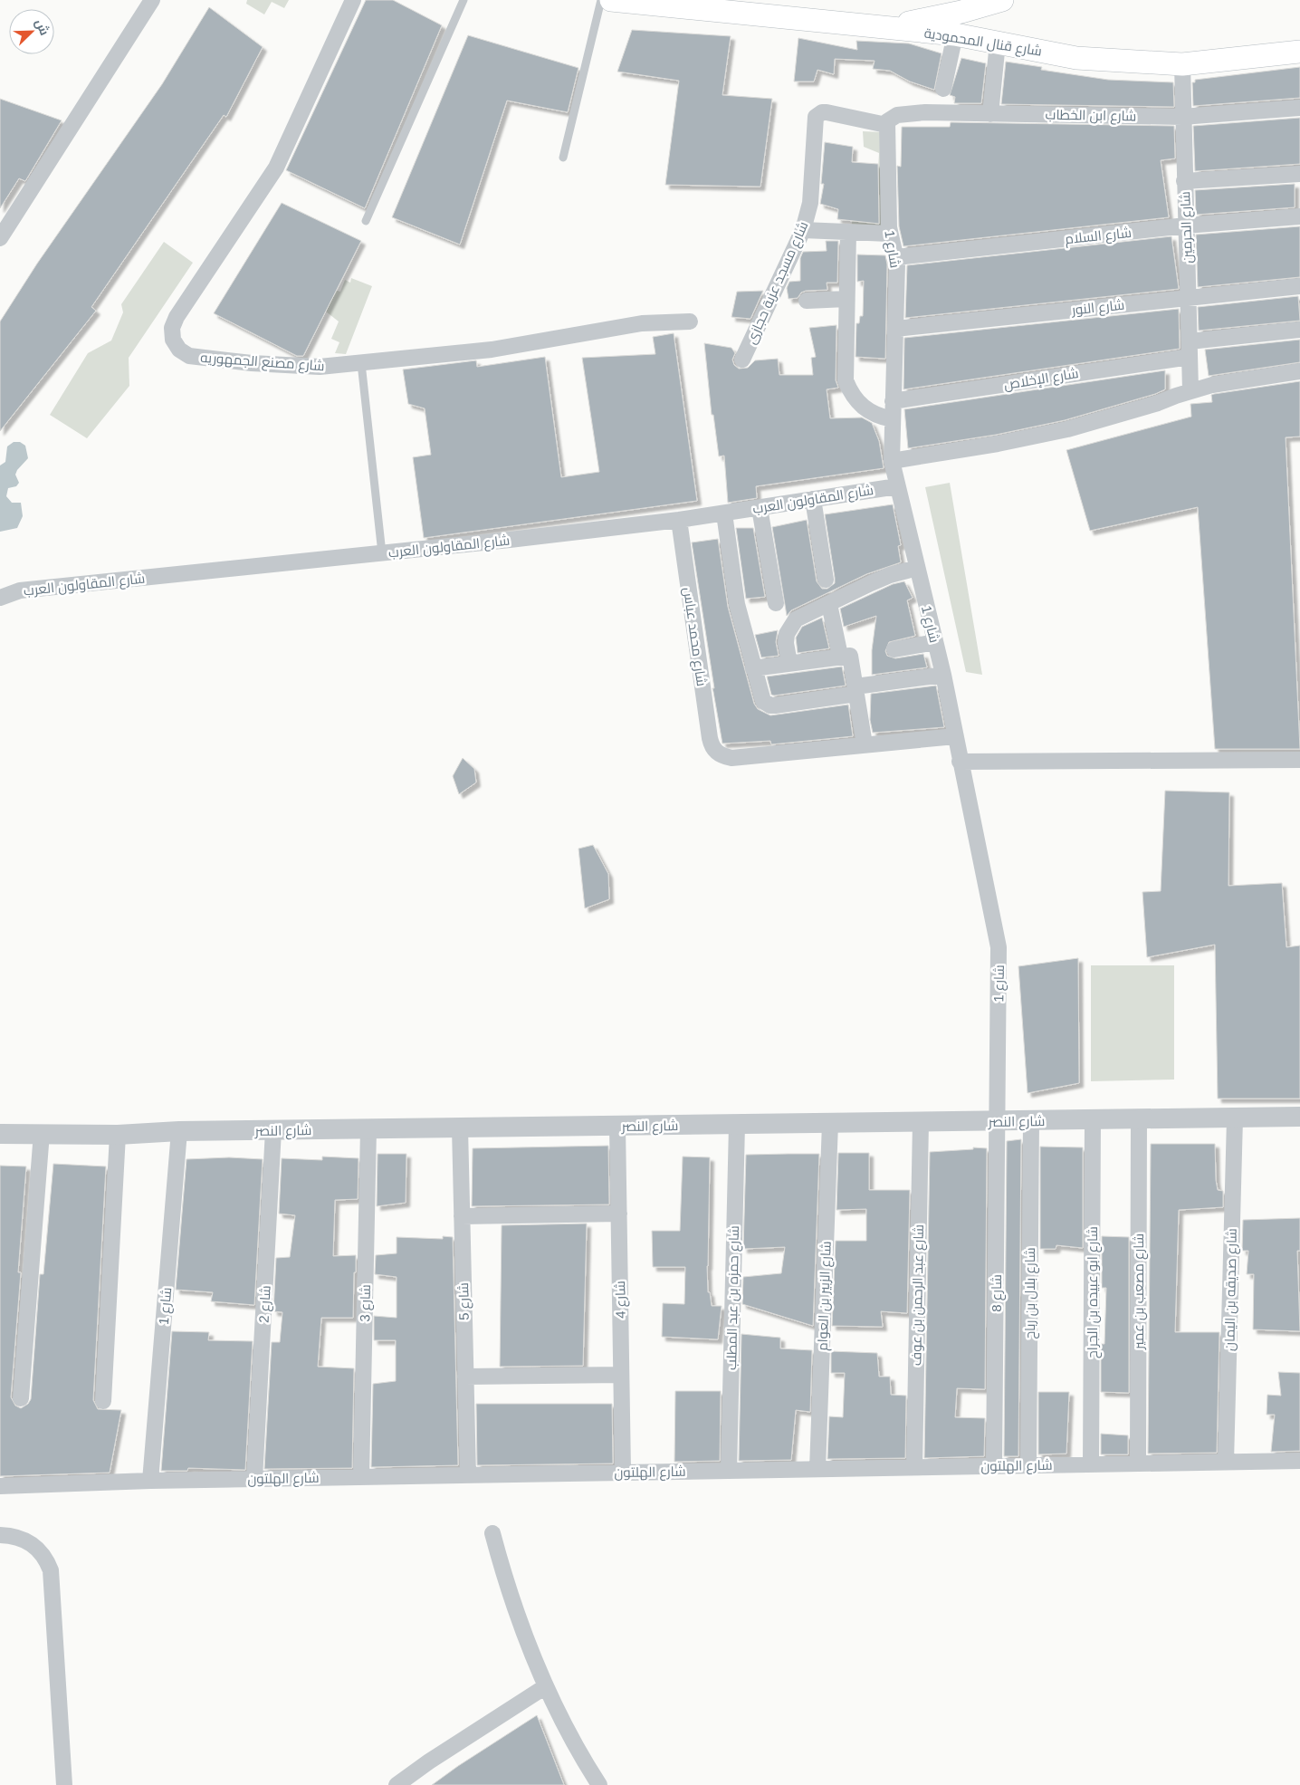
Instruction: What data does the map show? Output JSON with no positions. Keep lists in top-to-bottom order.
{
  "streets": {
    "main road": ["شارع قنال المحمودية"],
    "street": [
      "شارع ابن الخطاب",
      "شارع الحرمين",
      "شارع السلام",
      "شارع 1",
      "شارع مسجد عزبة حجازى",
      "شارع النور",
      "شارع مصنع الجمهوريه",
      "شارع الإخلاص",
      "شارع المقاولون العرب",
      "شارع محمد عباس",
      "شارع النصر",
      "شارع صديقه بن اليمان",
      "شارع مصعب بن عمير",
      "شارع ابو عبيده بن الجراح",
      "شارع 8",
      "شارع بلال بن رباح",
      "شارع عبد الرحمن بن عوف",
      "شارع الزبير بن العوام",
      "شارع حمزه بن عبد المطلب",
      "شارع 4",
      "شارع 5",
      "شارع 3",
      "شارع 2",
      "شارع الهلتون"
    ]
  },
  "crossings": [
    ["شارع قنال المحمودية", "شارع الحرمين"],
    ["شارع ابن الخطاب", "شارع الحرمين"],
    ["شارع ابن الخطاب", "شارع 1"],
    ["شارع ابن الخطاب", "شارع مسجد عزبة حجازى"],
    ["شارع الحرمين", "شارع السلام"],
    ["شارع الحرمين", "شارع النور"],
    ["شارع الحرمين", "شارع الإخلاص"],
    ["شارع السلام", "شارع 1"],
    ["شارع 1", "شارع مسجد عزبة حجازى"],
    ["شارع 1", "شارع النور"],
    ["شارع 1", "شارع الإخلاص"],
    ["شارع 1", "شارع المقاولون العرب"],
    ["شارع 1", "شارع النصر"],
    ["شارع 1", "شارع 8"],
    ["شارع 1", "شارع الهلتون"],
    ["شارع المقاولون العرب", "شارع محمد عباس"],
    ["شارع النصر", "شارع صديقه بن اليمان"],
    ["شارع النصر", "شارع مصعب بن عمير"],
    ["شارع النصر", "شارع ابو عبيده بن الجراح"],
    ["شارع النصر", "شارع 8"],
    ["شارع النصر", "شارع بلال بن رباح"],
    ["شارع النصر", "شارع عبد الرحمن بن عوف"],
    ["شارع النصر", "شارع الزبير بن العوام"],
    ["شارع النصر", "شارع حمزه بن عبد المطلب"],
    ["شارع النصر", "شارع 4"],
    ["شارع النصر", "شارع 5"],
    ["شارع النصر", "شارع 3"],
    ["شارع النصر", "شارع 2"],
    ["شارع صديقه بن اليمان", "شارع الهلتون"],
    ["شارع مصعب بن عمير", "شارع الهلتون"],
    ["شارع ابو عبيده بن الجراح", "شارع الهلتون"],
    ["شارع 8", "شارع الهلتون"],
    ["شارع بلال بن رباح", "شارع الهلتون"],
    ["شارع عبد الرحمن بن عوف", "شارع الهلتون"],
    ["شارع الزبير بن العوام", "شارع الهلتون"],
    ["شارع حمزه بن عبد المطلب", "شارع الهلتون"],
    ["شارع 4", "شارع الهلتون"],
    ["شارع 5", "شارع الهلتون"],
    ["شارع 3", "شارع الهلتون"],
    ["شارع 2", "شارع الهلتون"]
  ],
  "north": "top right"
}
